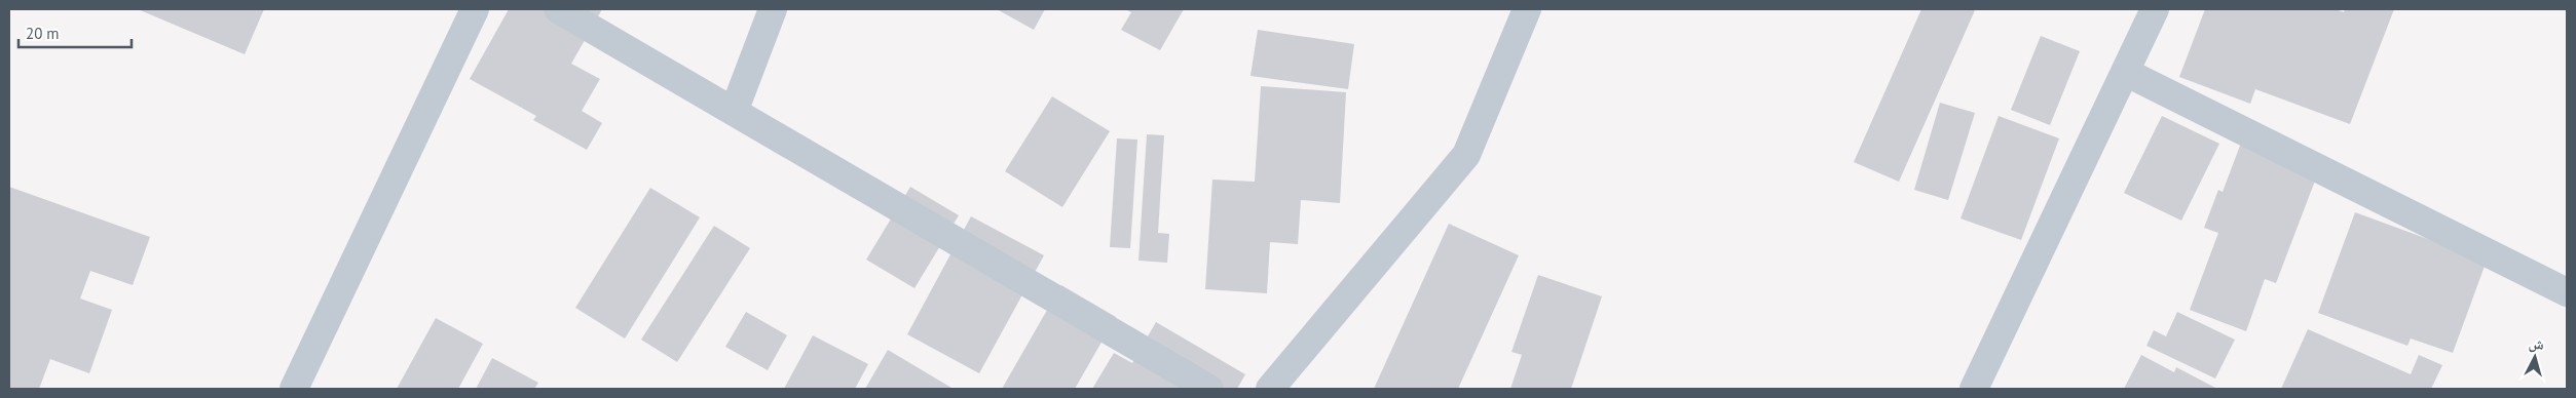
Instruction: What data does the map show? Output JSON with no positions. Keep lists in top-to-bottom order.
{
  "scale_bar": "20 m",
  "north": "top"
}
